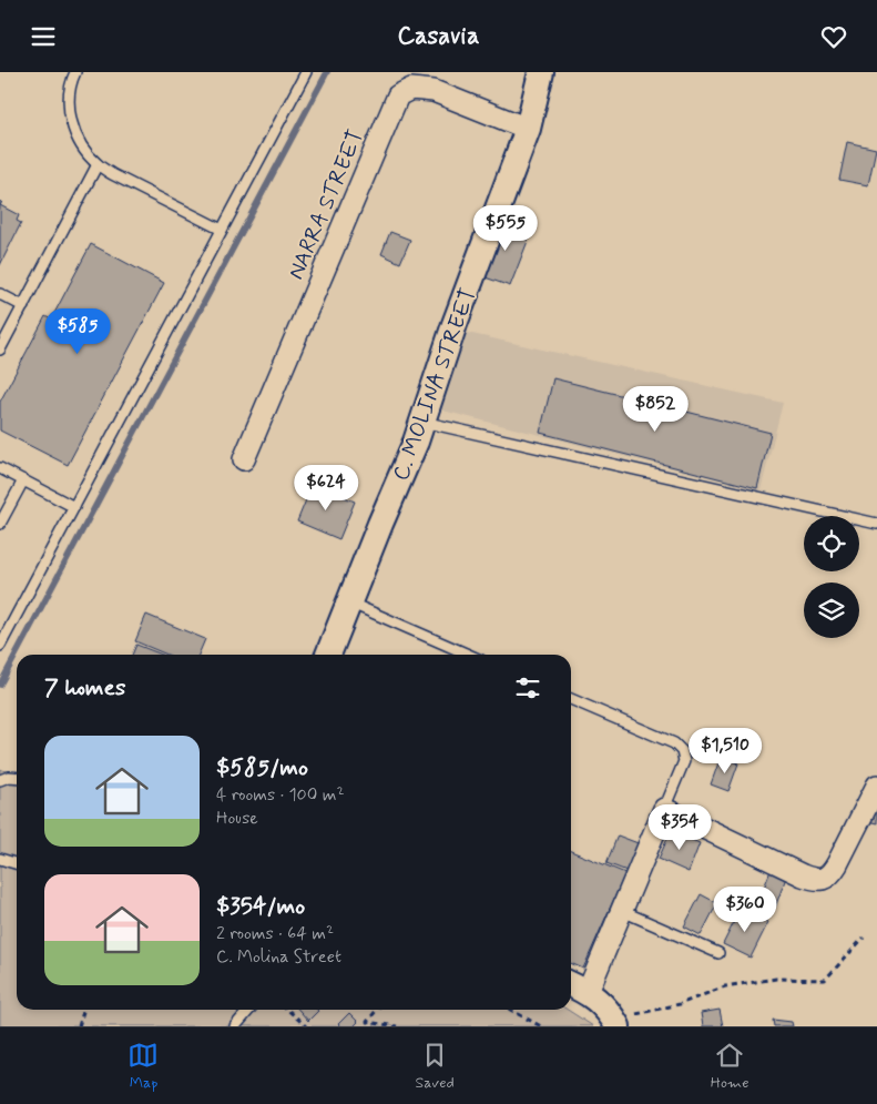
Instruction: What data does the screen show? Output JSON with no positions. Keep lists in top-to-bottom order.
{
  "streets": {
    "street": ["NARRA STREET", "C. MOLINA STREET"]
  },
  "crossings": [
    ["NARRA STREET", "C. MOLINA STREET"]
  ],
  "page": {
    "header": "Casavia",
    "price": [
      "$555",
      "$585",
      "$852",
      "$624",
      "$1,510",
      "$354",
      "$360"
    ],
    "heading": "7 homes",
    "list": [
      {
        "name": "$585/mo",
        "note": "4 rooms · 100 m² · House"
      },
      {
        "name": "$354/mo",
        "note": "2 rooms · 64 m² · C. Molina Street"
      }
    ],
    "tabs": ["Map", "Saved", "Home"]
  }
}
